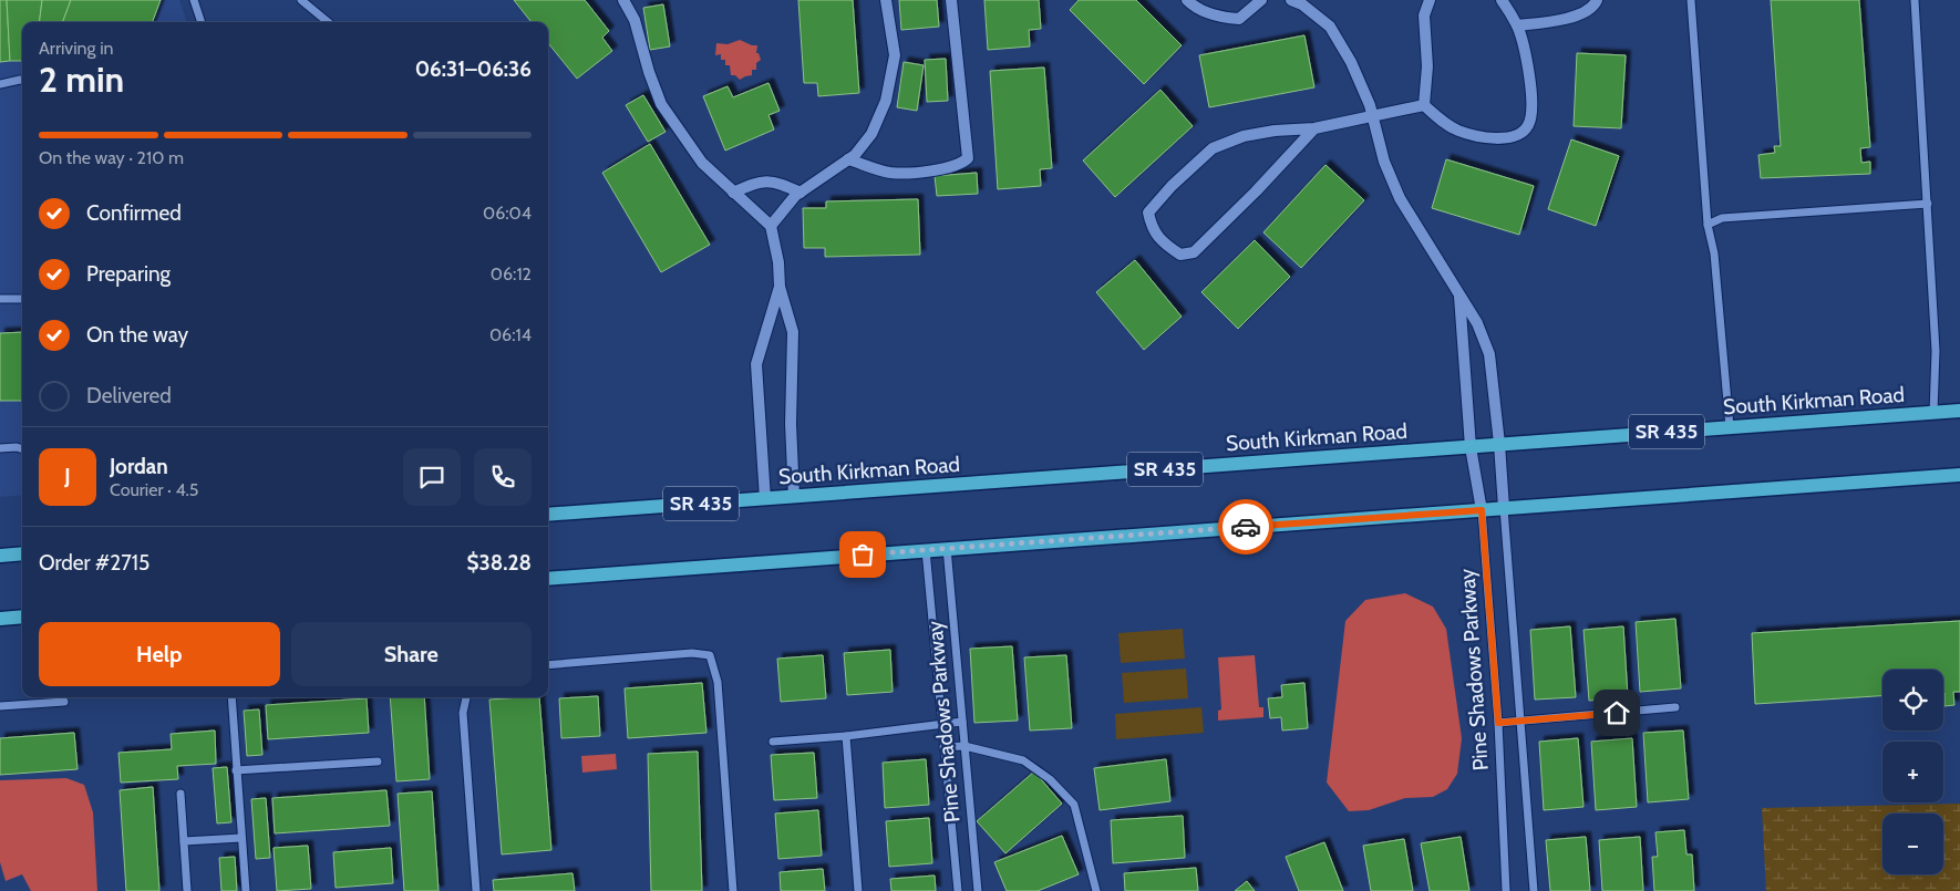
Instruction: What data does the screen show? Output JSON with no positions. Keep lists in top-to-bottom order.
{
  "streets": {
    "main road": ["South Kirkman Road", "SR 435"],
    "street": ["Pine Shadows Parkway"]
  },
  "crossings": [
    ["South Kirkman Road", "Pine Shadows Parkway"]
  ],
  "page": {
    "heading": ["2 min", "Arriving in", "06:31–06:36"],
    "panel": [
      "Jordan",
      "Courier · 4.5",
      "Order #2715",
      "$38.28"
    ],
    "bar": "On the way · 210 m",
    "list": [
      ["Confirmed", "06:04"],
      ["Preparing", "06:12"],
      ["On the way", "06:14"],
      "Delivered"
    ],
    "round": "J",
    "buttons": ["Help", "Share"],
    "map_buttons": ["+", "−"]
  }
}
